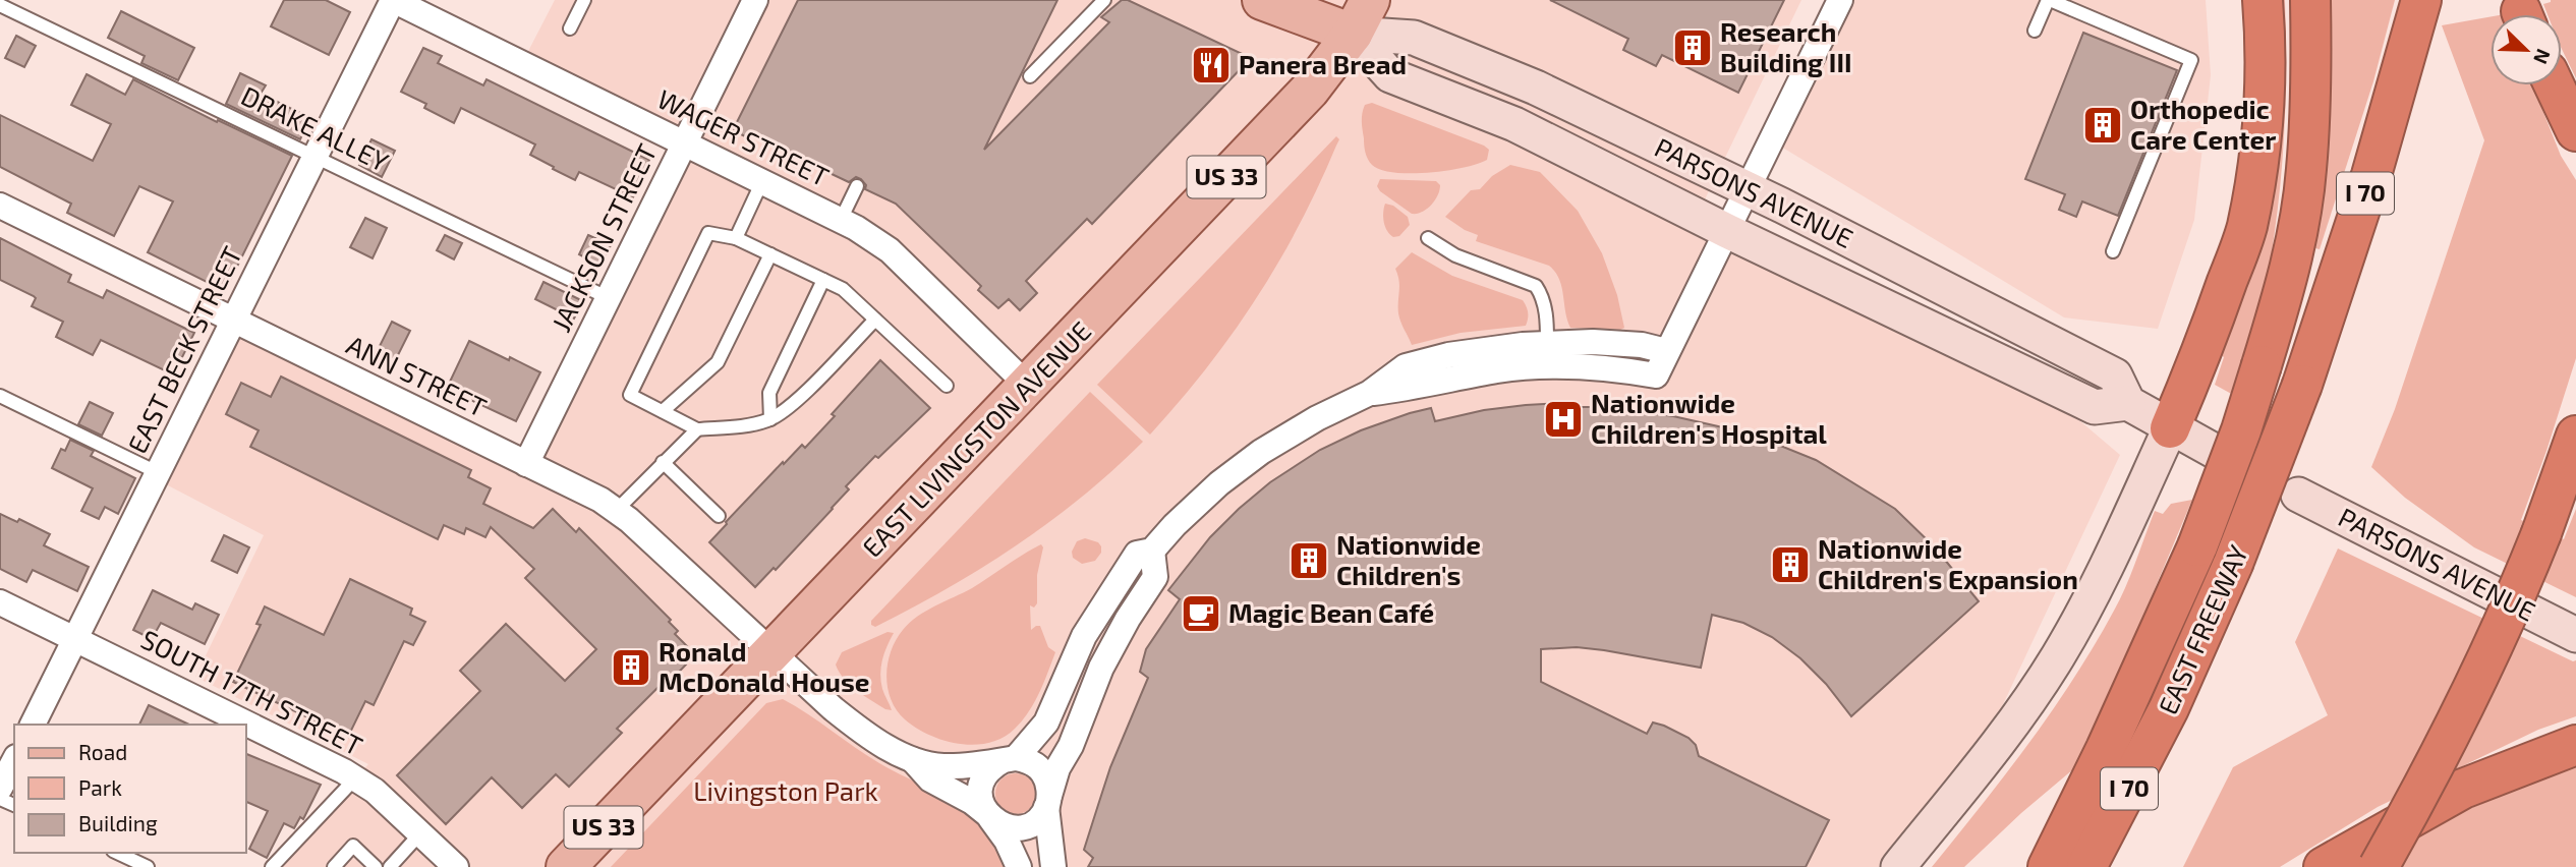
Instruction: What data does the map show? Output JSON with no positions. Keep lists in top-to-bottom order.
{
  "streets": {
    "highway": ["I 70", "EAST FREEWAY"],
    "main road": ["US 33", "PARSONS AVENUE", "EAST LIVINGSTON AVENUE"],
    "street": [
      "WAGER STREET",
      "JACKSON STREET",
      "EAST BECK STREET",
      "ANN STREET",
      "SOUTH 17TH STREET"
    ],
    "lane": ["DRAKE ALLEY"]
  },
  "crossings": [
    ["DRAKE ALLEY", "JACKSON STREET"],
    ["DRAKE ALLEY", "EAST BECK STREET"],
    ["WAGER STREET", "JACKSON STREET"],
    ["WAGER STREET", "EAST BECK STREET"],
    ["WAGER STREET", "EAST LIVINGSTON AVENUE"],
    ["PARSONS AVENUE", "EAST LIVINGSTON AVENUE"],
    ["JACKSON STREET", "ANN STREET"],
    ["EAST BECK STREET", "ANN STREET"],
    ["EAST BECK STREET", "SOUTH 17TH STREET"],
    ["ANN STREET", "EAST LIVINGSTON AVENUE"]
  ],
  "parks": ["Livingston Park"],
  "places": {
    "building": [
      "Research Building III",
      "Orthopedic Care Center",
      "Nationwide Children's",
      "Nationwide Children's Expansion",
      "Ronald McDonald House"
    ],
    "restaurant": ["Panera Bread"],
    "hospital": ["Nationwide Children's Hospital"],
    "cafe": ["Magic Bean Café"]
  },
  "legend": ["Road", "Park", "Building"],
  "north": "bottom right"
}
